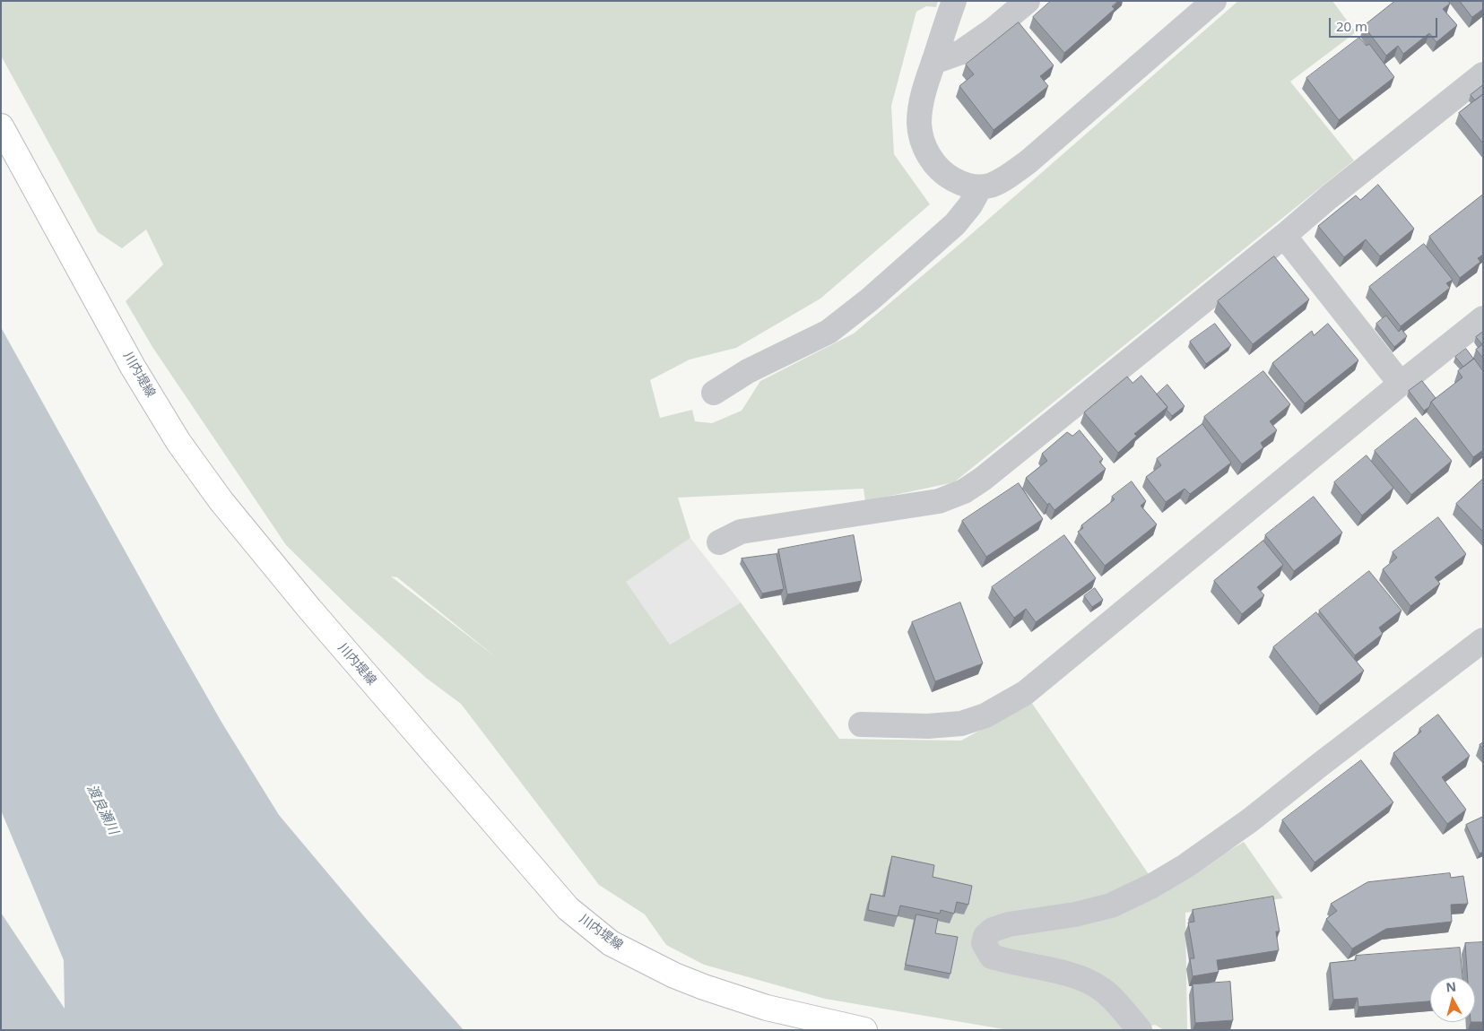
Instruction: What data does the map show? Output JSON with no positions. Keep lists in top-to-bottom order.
{
  "streets": {
    "main road": ["川内堤線"]
  },
  "water": ["渡良瀬川"],
  "scale_bar": "20 m",
  "north": "top"
}
